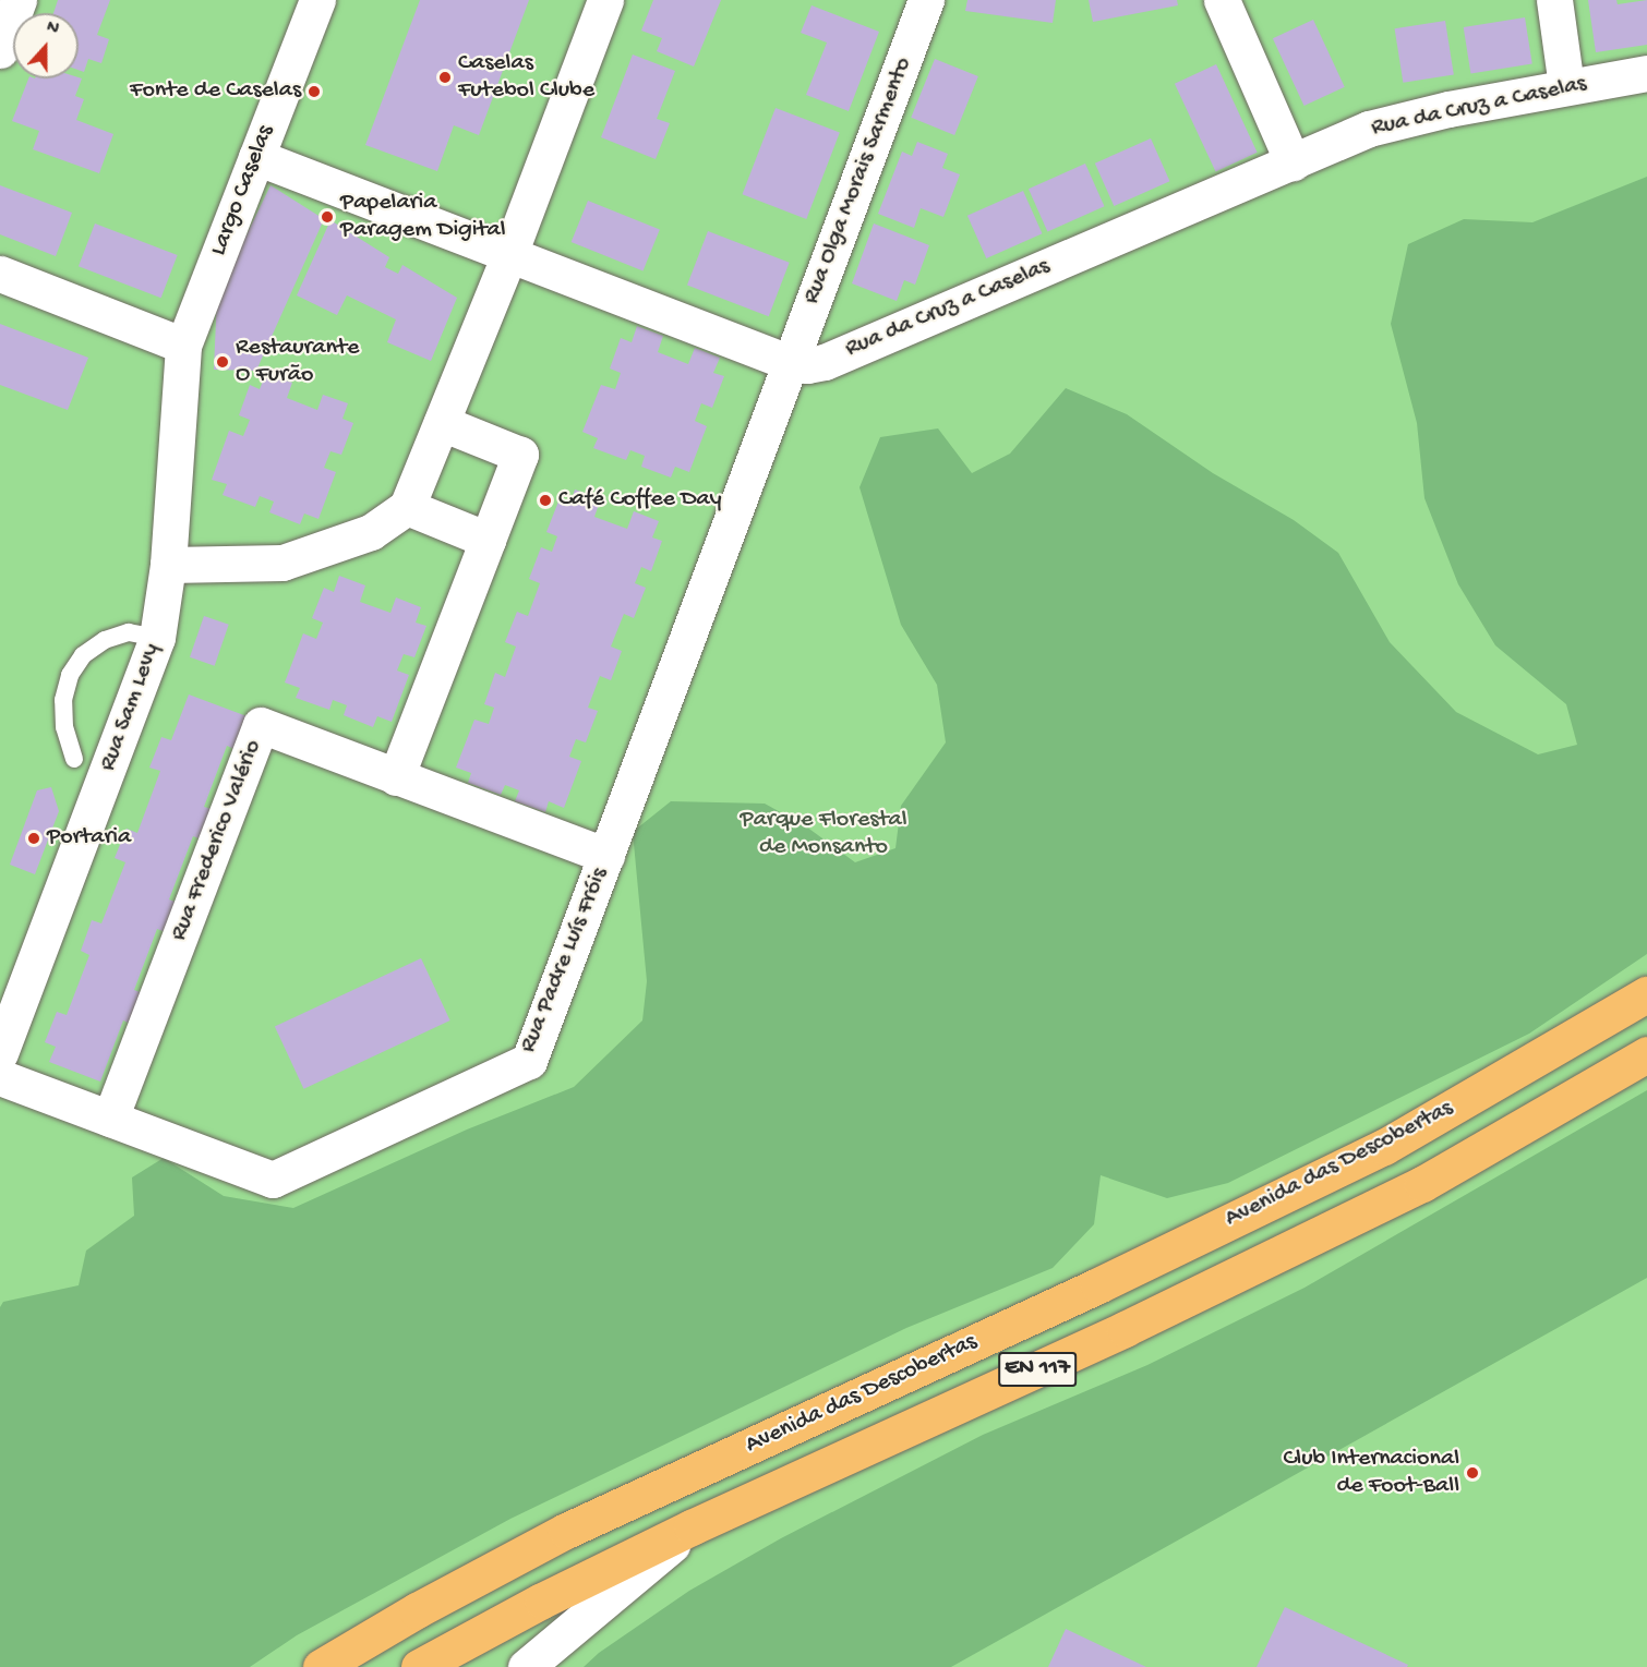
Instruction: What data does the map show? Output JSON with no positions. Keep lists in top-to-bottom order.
{
  "streets": {
    "main road": ["Avenida das Descobertas", "EN 117"],
    "street": [
      "Rua da Cruz a Caselas",
      "Rua Olga Morais Sarmento",
      "Largo Caselas",
      "Rua Sam Levy",
      "Rua Frederico Valério",
      "Rua Padre Luís Fróis"
    ]
  },
  "crossings": [
    ["Rua da Cruz a Caselas", "Rua Olga Morais Sarmento"],
    ["Rua da Cruz a Caselas", "Largo Caselas"],
    ["Rua da Cruz a Caselas", "Rua Padre Luís Fróis"],
    ["Rua Olga Morais Sarmento", "Rua Padre Luís Fróis"],
    ["Largo Caselas", "Rua Sam Levy"],
    ["Rua Frederico Valério", "Rua Padre Luís Fróis"]
  ],
  "parks": ["Parque Florestal de Monsanto"],
  "places": [
    "Caselas Futebol Clube",
    "Fonte de Caselas",
    "Papelaria Paragem Digital",
    "Restaurante O Furão",
    "Café Coffee Day",
    "Portaria",
    "Club Internacional de Foot-Ball"
  ],
  "north": "top"
}
